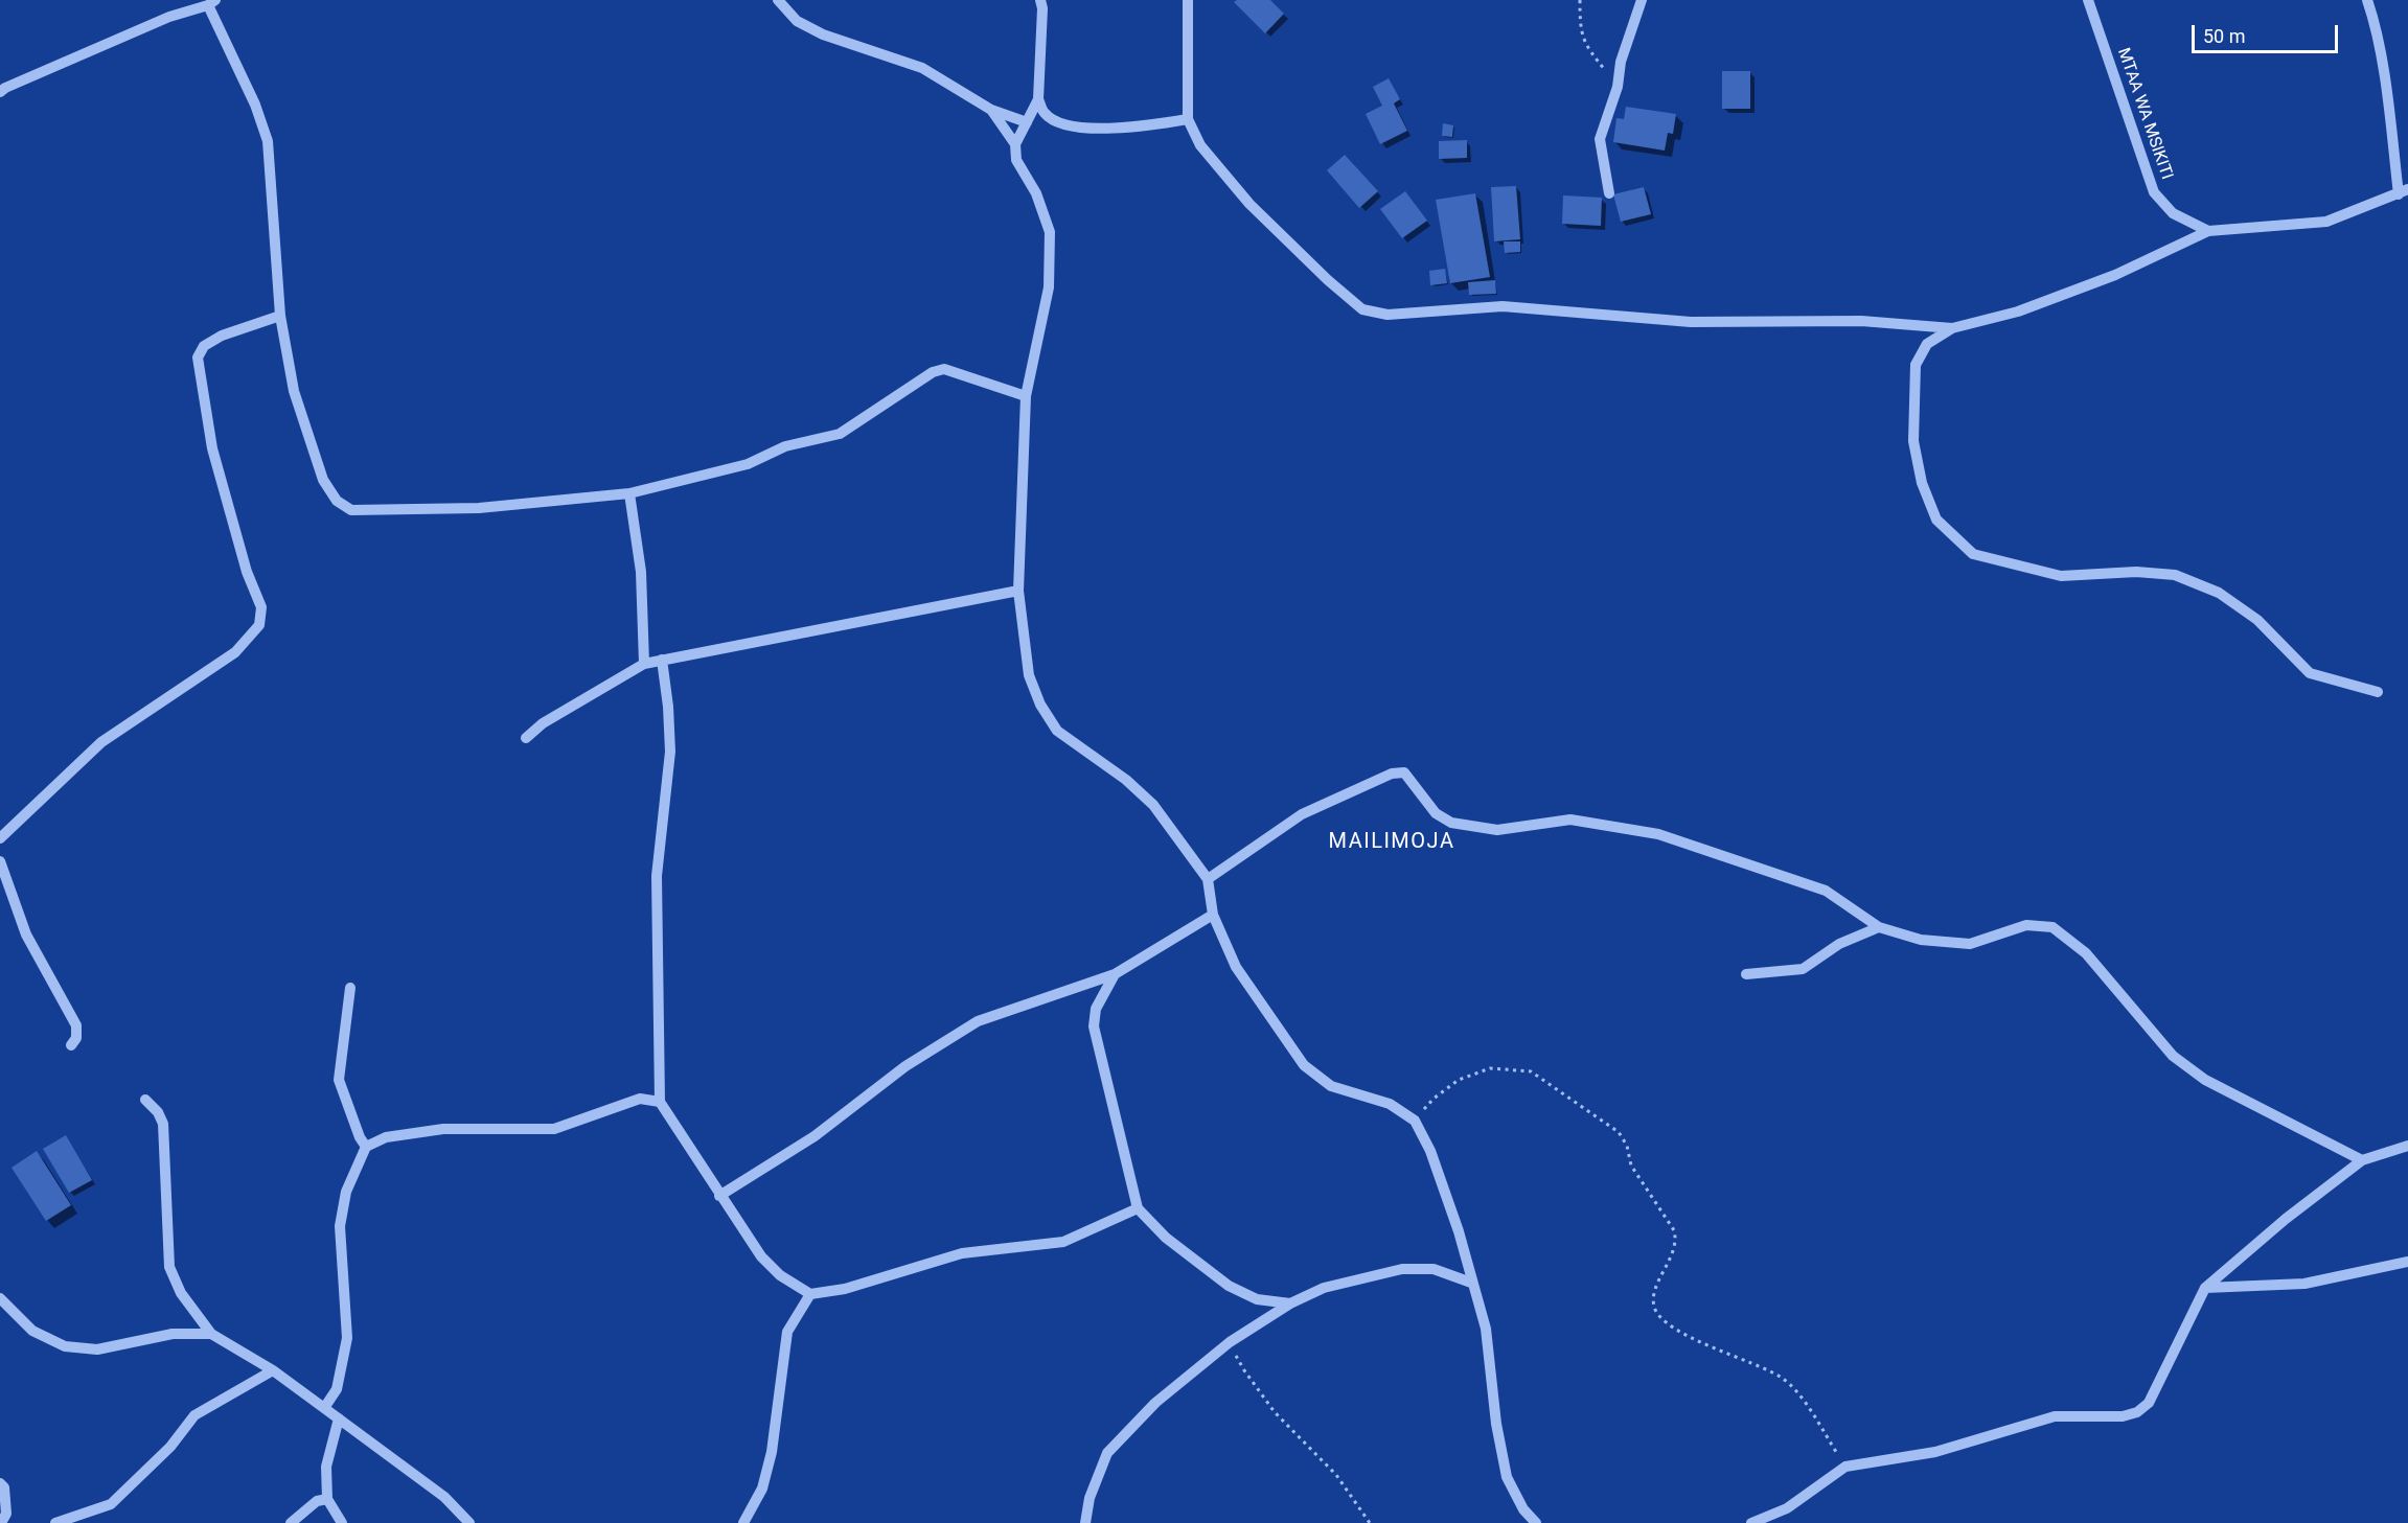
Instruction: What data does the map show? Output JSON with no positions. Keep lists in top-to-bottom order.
{
  "streets": {
    "street": ["MTAA WA MSIKITI"]
  },
  "districts": ["MAILIMOJA"],
  "scale_bar": "50 m"
}
